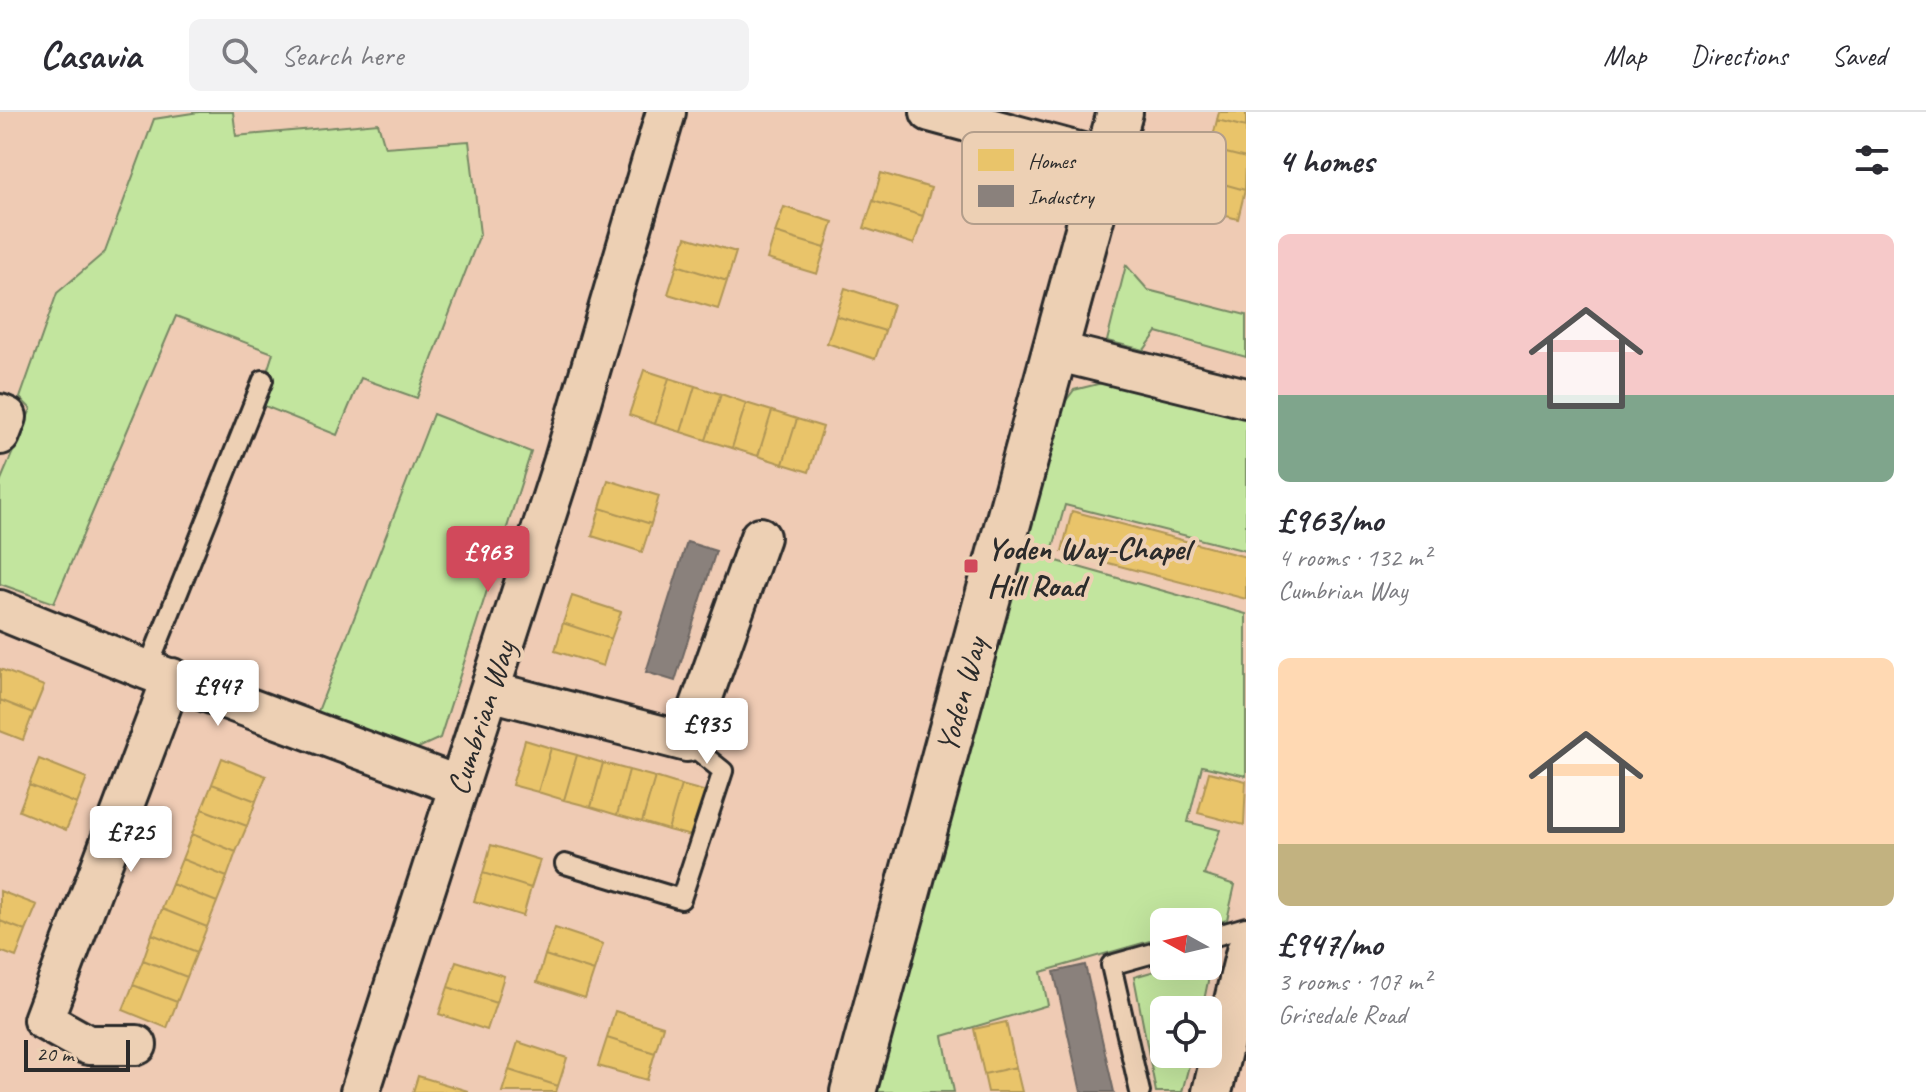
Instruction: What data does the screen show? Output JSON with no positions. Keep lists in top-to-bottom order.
{
  "streets": {
    "main road": ["Yoden Way"],
    "street": ["Cumbrian Way"]
  },
  "places": {
    "transit": ["Yoden Way-Chapel Hill Road"]
  },
  "legend": ["Homes", "Industry"],
  "scale_bar": "20 m",
  "north": "left",
  "page": {
    "header": "Casavia",
    "search": "Search here",
    "nav": ["Map", "Directions", "Saved"],
    "heading": "4 homes",
    "list": [
      {
        "name": "£963/mo",
        "note": "4 rooms · 132 m² · Cumbrian Way"
      },
      {
        "name": "£947/mo",
        "note": "3 rooms · 107 m² · Grisedale Road"
      }
    ],
    "price": [
      "£963",
      "£947",
      "£935",
      "£725"
    ],
    "scale": "20 m"
  }
}
